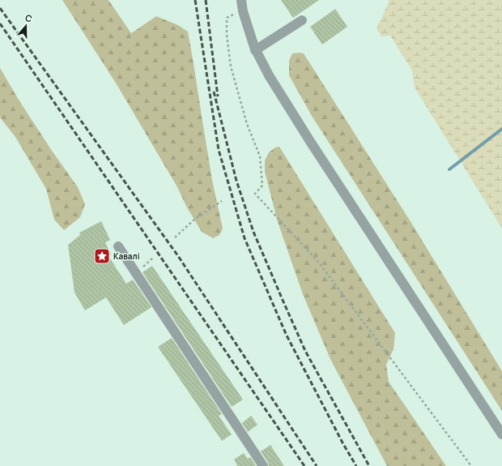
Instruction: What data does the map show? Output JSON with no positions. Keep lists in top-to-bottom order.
{
  "places": {
    "place": ["Кавалі"]
  },
  "north": "top"
}
